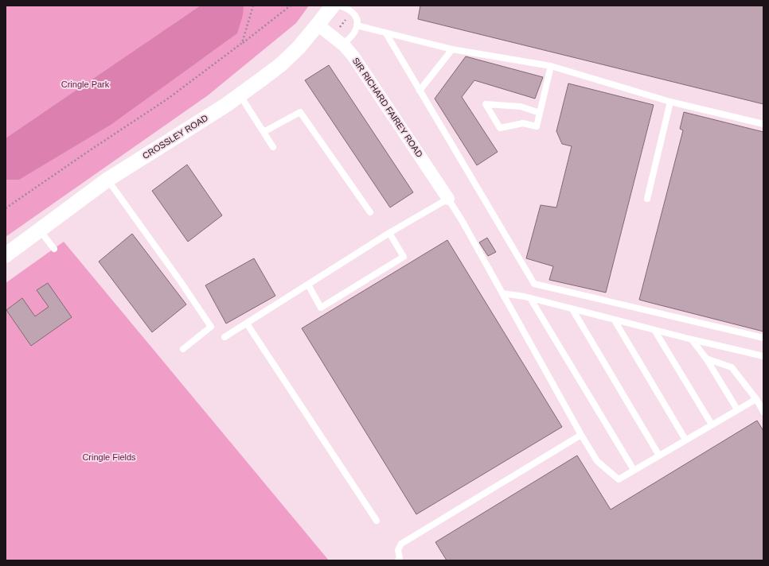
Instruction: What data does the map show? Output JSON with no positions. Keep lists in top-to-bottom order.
{
  "streets": {
    "street": ["SIR RICHARD FAIREY ROAD", "CROSSLEY ROAD"]
  },
  "crossings": [
    ["SIR RICHARD FAIREY ROAD", "CROSSLEY ROAD"]
  ],
  "parks": ["Cringle Park", "Cringle Fields"]
}
